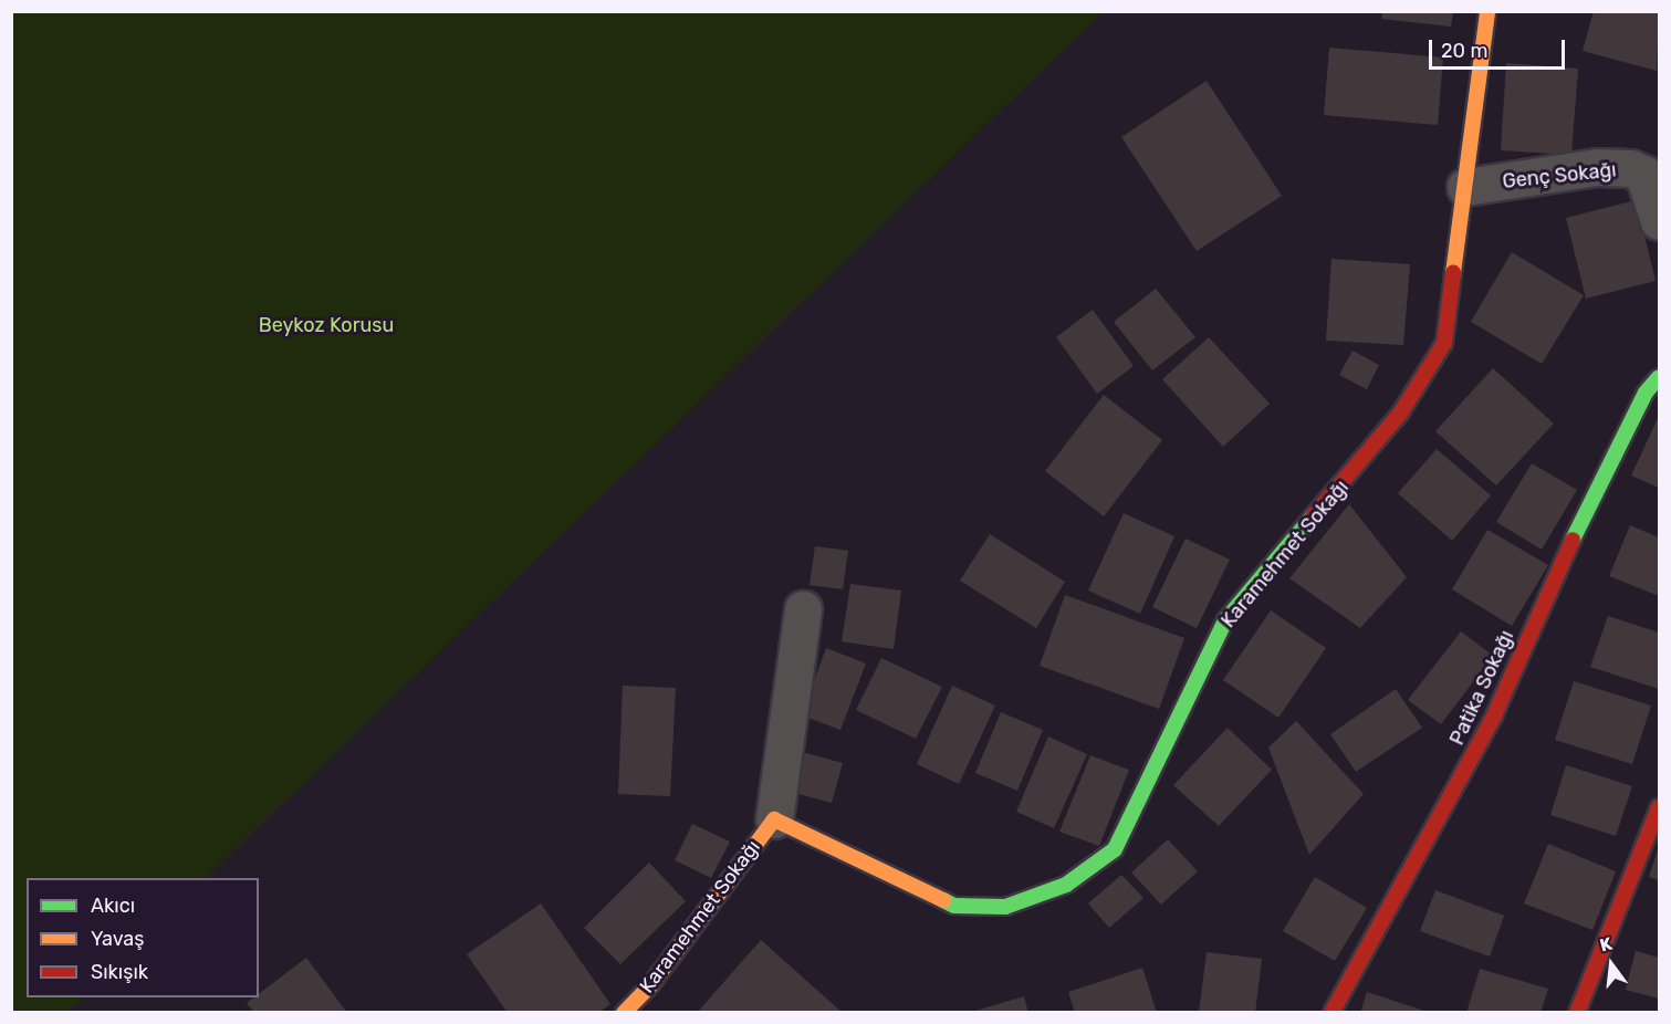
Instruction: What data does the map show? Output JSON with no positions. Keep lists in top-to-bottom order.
{
  "streets": {
    "street": ["Genç Sokağı", "Karamehmet Sokağı", "Patika Sokağı"]
  },
  "crossings": [
    ["Genç Sokağı", "Karamehmet Sokağı"]
  ],
  "parks": ["Beykoz Korusu"],
  "legend": ["Akıcı", "Yavaş", "Sıkışık"],
  "scale_bar": "20 m",
  "north": "top"
}
